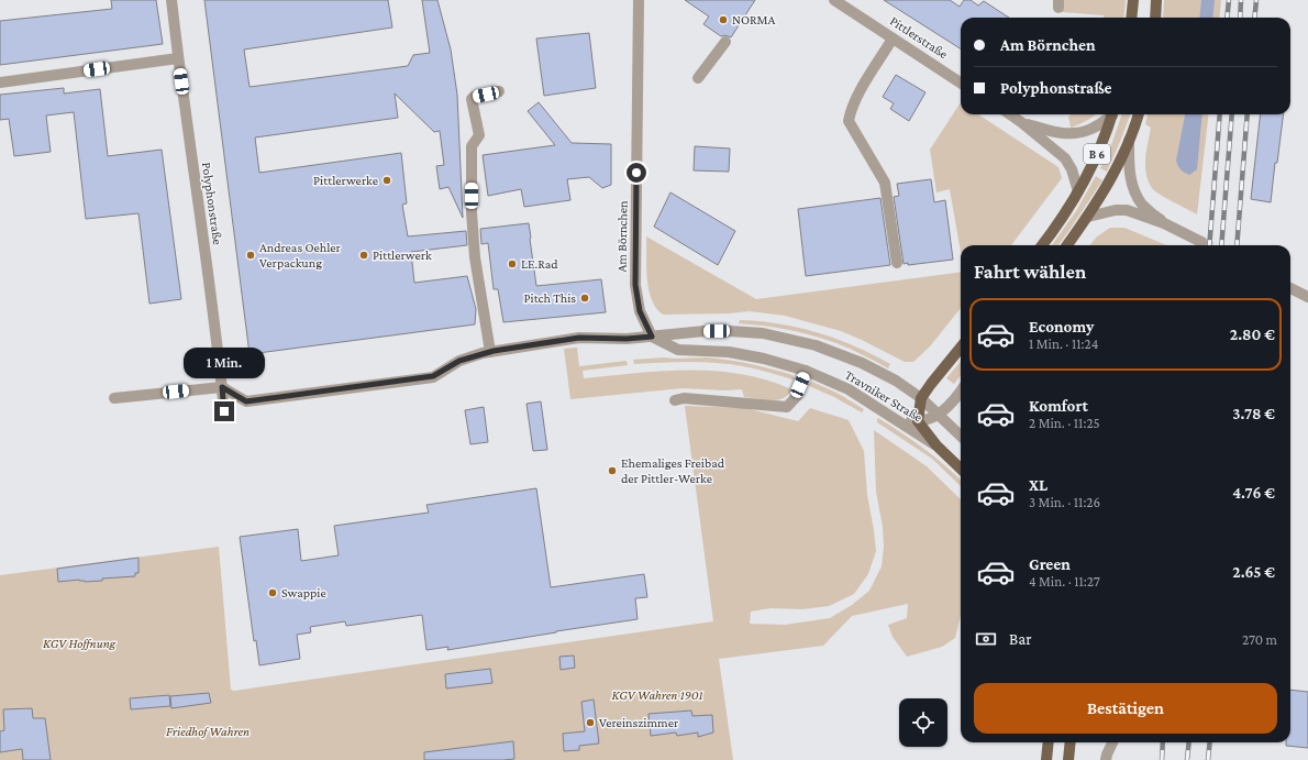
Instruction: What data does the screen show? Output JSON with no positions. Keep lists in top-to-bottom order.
{
  "streets": {
    "main road": ["B 6", "Travniker Straße"],
    "street": ["Pittlerstraße", "Polyphonstraße", "Am Börnchen"]
  },
  "crossings": [
    ["Am Börnchen", "Travniker Straße"]
  ],
  "parks": ["KGV Hoffnung", "KGV Wahren 1901", "Friedhof Wahren"],
  "places": [
    "NORMA",
    "Pittlerwerke",
    "Andreas Oehler Verpackung",
    "Pittlerwerk",
    "LE.Rad",
    "Pitch This",
    "Ehemaliges Freibad der Pittler-Werke",
    "Swappie",
    "Vereinszimmer"
  ],
  "page": {
    "banner": ["Am Börnchen", "Polyphonstraße"],
    "heading": "Fahrt wählen",
    "list": [
      {
        "name": "Economy",
        "note": "1 Min. · 11:24",
        "value": "2.80 €"
      },
      {
        "name": "Komfort",
        "note": "2 Min. · 11:25",
        "value": "3.78 €"
      },
      {
        "name": "XL",
        "note": "3 Min. · 11:26",
        "value": "4.76 €"
      },
      {
        "name": "Green",
        "note": "4 Min. · 11:27",
        "value": "2.65 €"
      }
    ],
    "bubble": "1 Min.",
    "pay": ["Bar", "270 m"],
    "buttons": "Bestätigen"
  }
}
